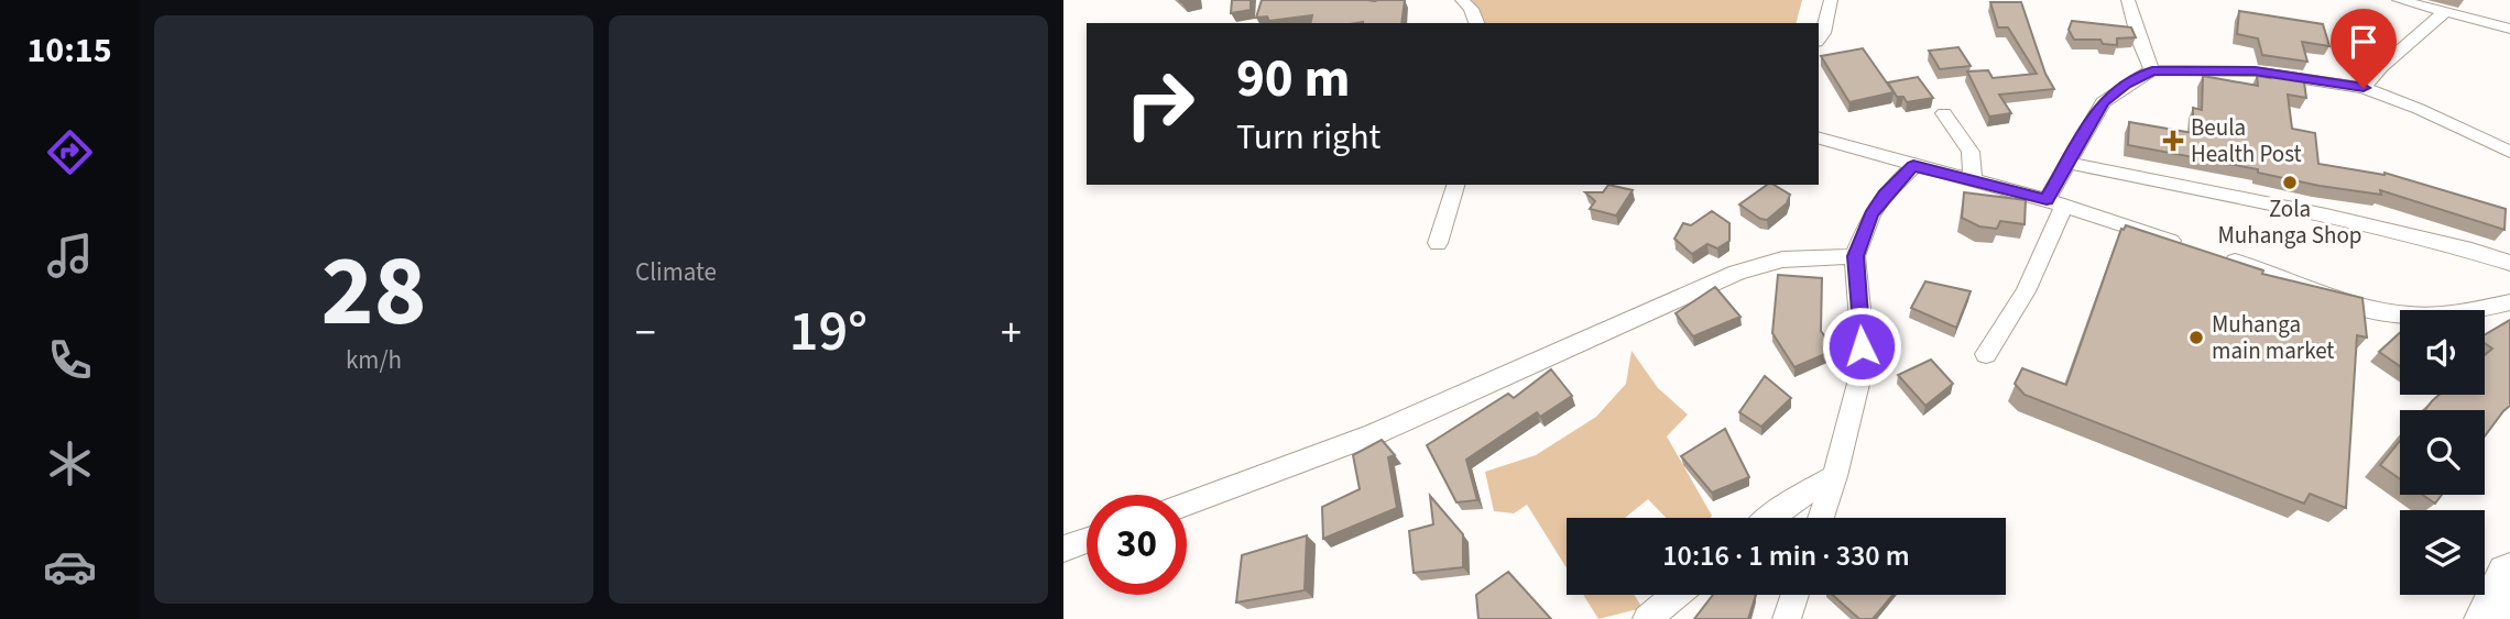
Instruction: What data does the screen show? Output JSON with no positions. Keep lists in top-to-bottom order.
{
  "places": {
    "health": ["Beula Health Post"],
    "other": ["Zola Muhanga Shop", "Muhanga main market"]
  },
  "page": {
    "tabs": "10:15",
    "tile": [
      ["28", "km/h"],
      "Climate"
    ],
    "turn": ["90 m", "Turn right"],
    "heat": ["−", "19°", "+"],
    "limit": "30",
    "trip": "10:16 · 1 min · 330 m"
  }
}
